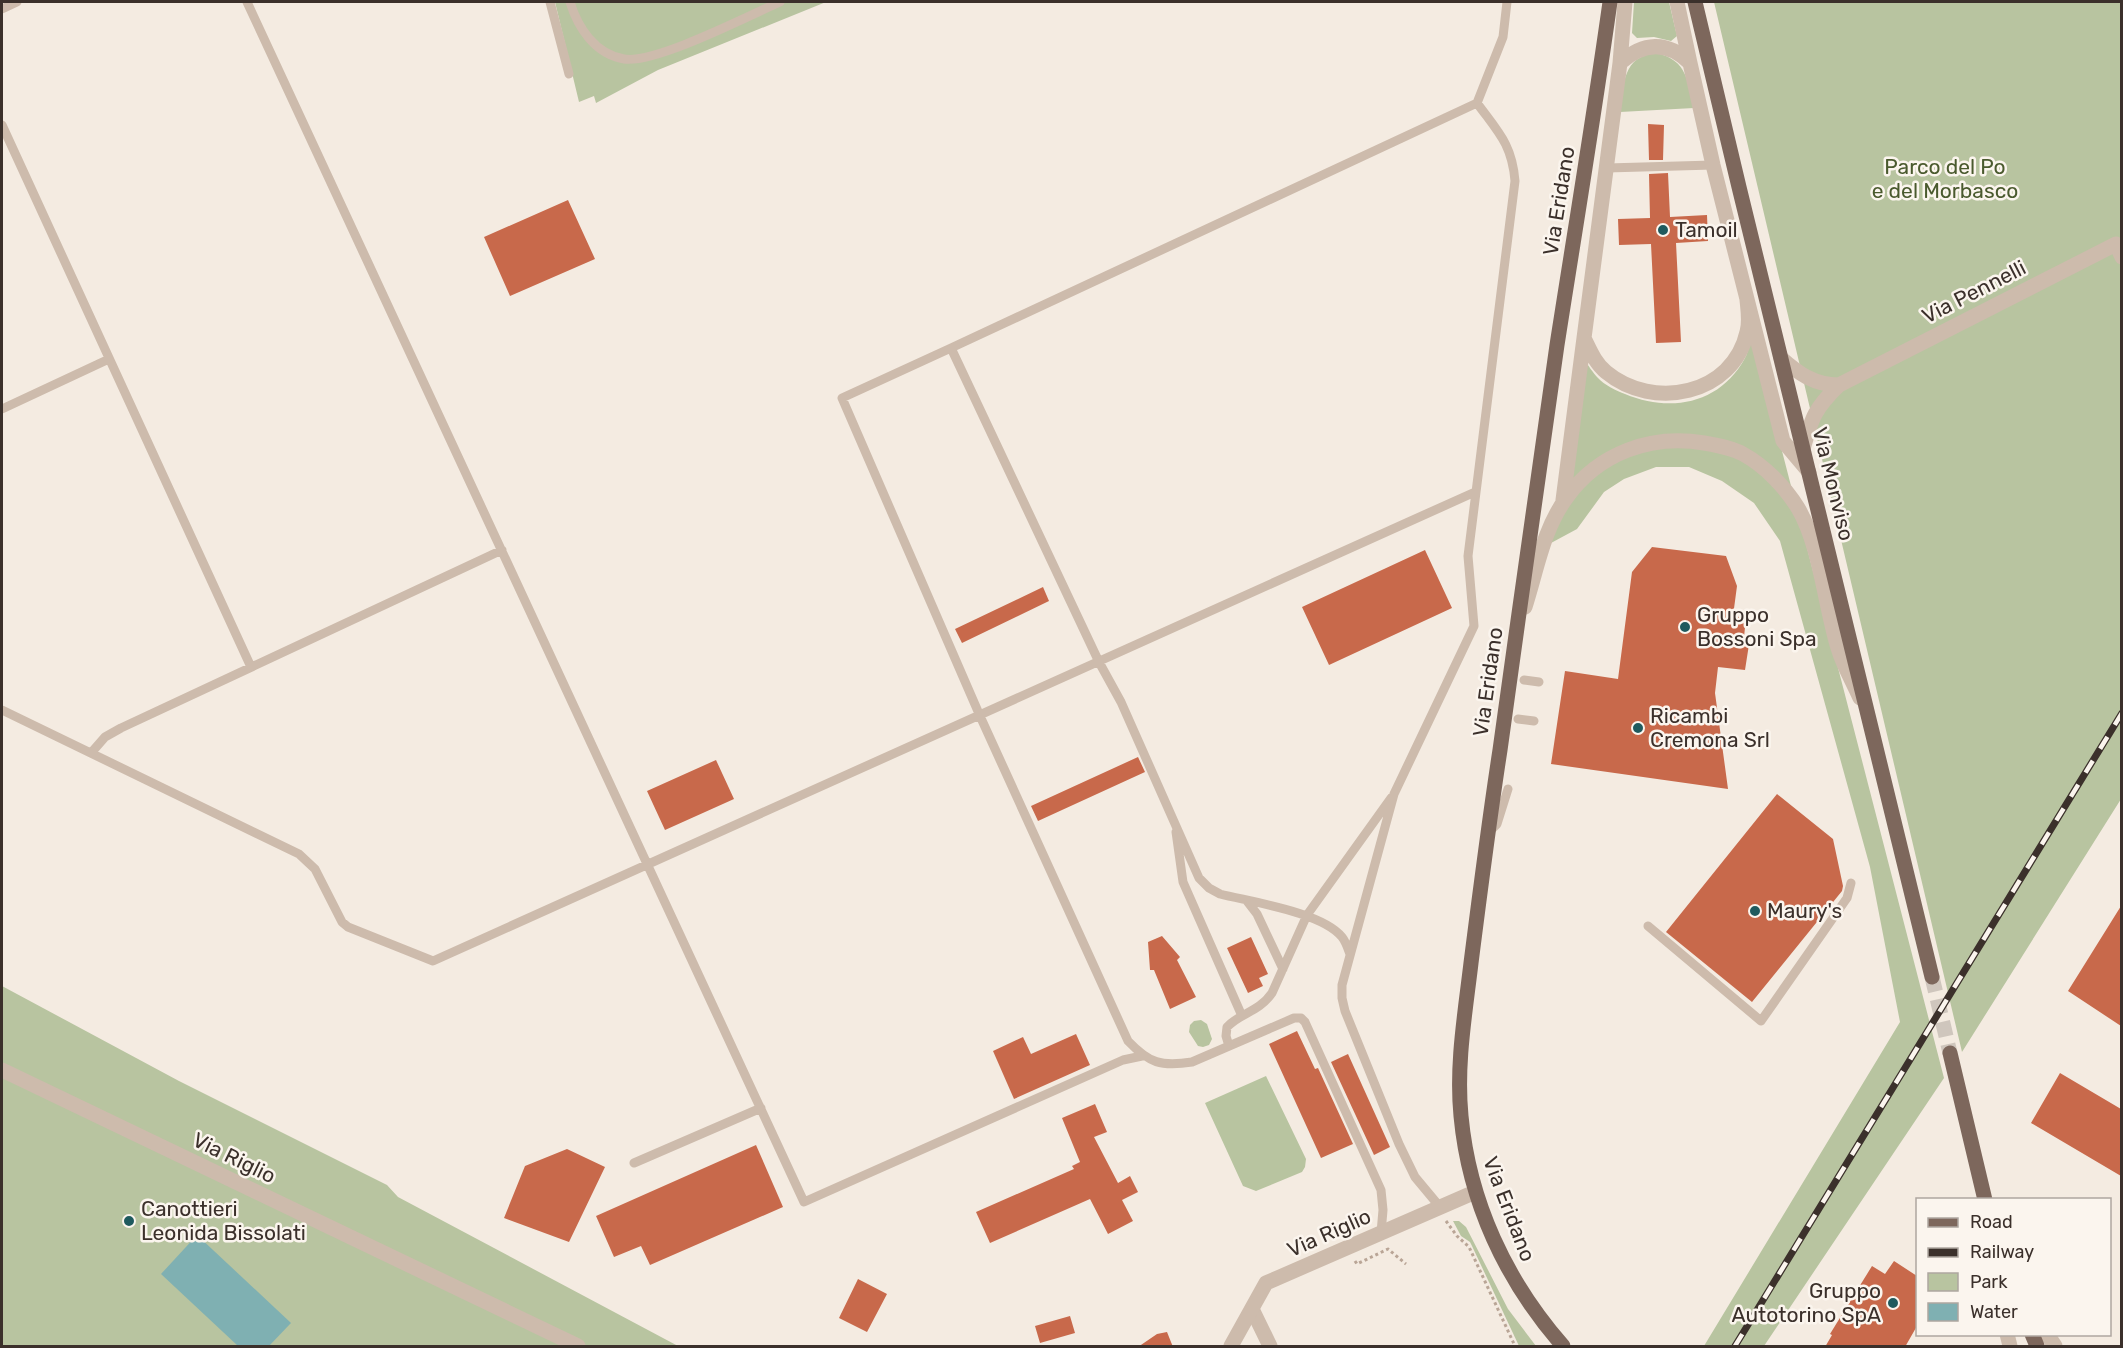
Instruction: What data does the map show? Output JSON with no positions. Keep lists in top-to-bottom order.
{
  "streets": {
    "main road": ["Via Eridano", "Via Monviso"],
    "street": ["Via Pennelli", "Via Riglio"]
  },
  "crossings": [
    ["Via Eridano", "Via Riglio"],
    ["Via Pennelli", "Via Monviso"]
  ],
  "parks": ["Parco del Po e del Morbasco"],
  "places": [
    "Tamoil",
    "Gruppo Bossoni Spa",
    "Ricambi Cremona Srl",
    "Maury's",
    "Canottieri Leonida Bissolati",
    "Gruppo Autotorino SpA"
  ],
  "legend": [
    "Road",
    "Railway",
    "Park",
    "Water"
  ]
}
